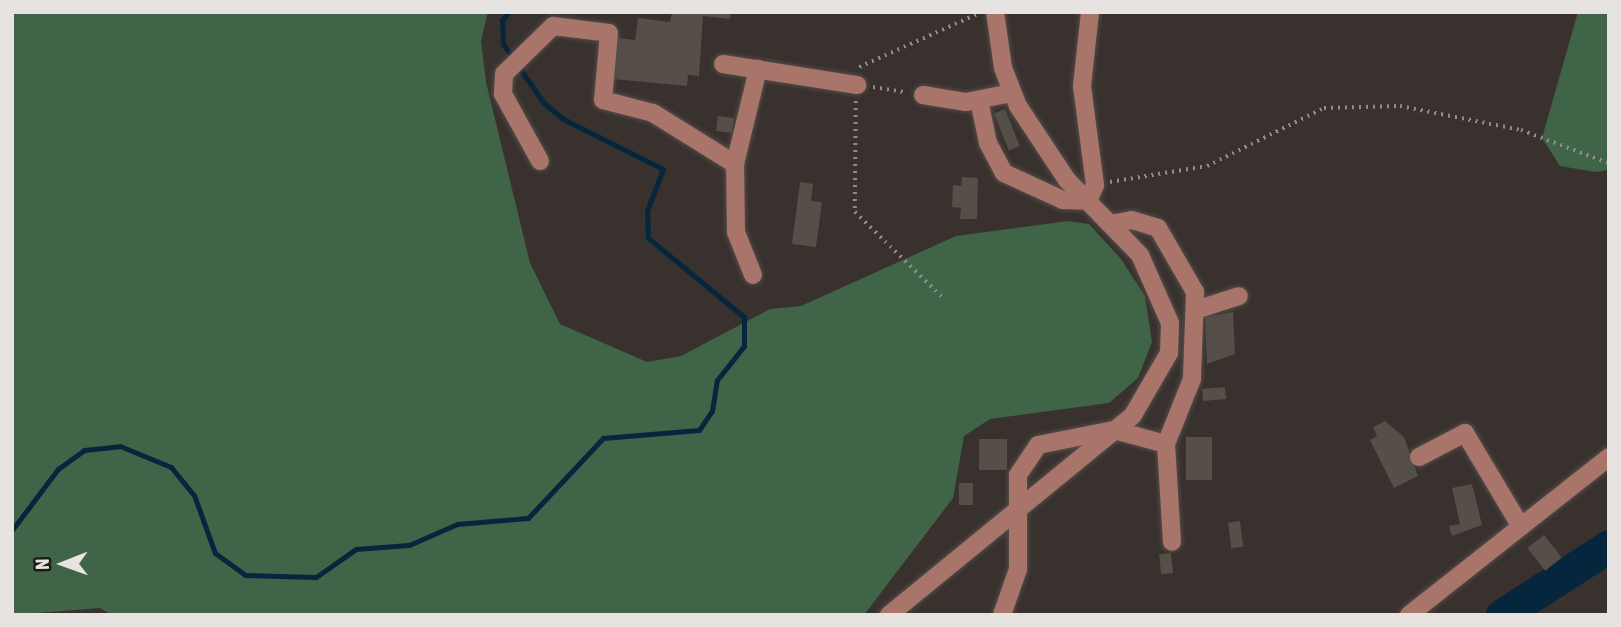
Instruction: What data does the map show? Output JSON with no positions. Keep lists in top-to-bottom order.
{
  "north": "left"
}
